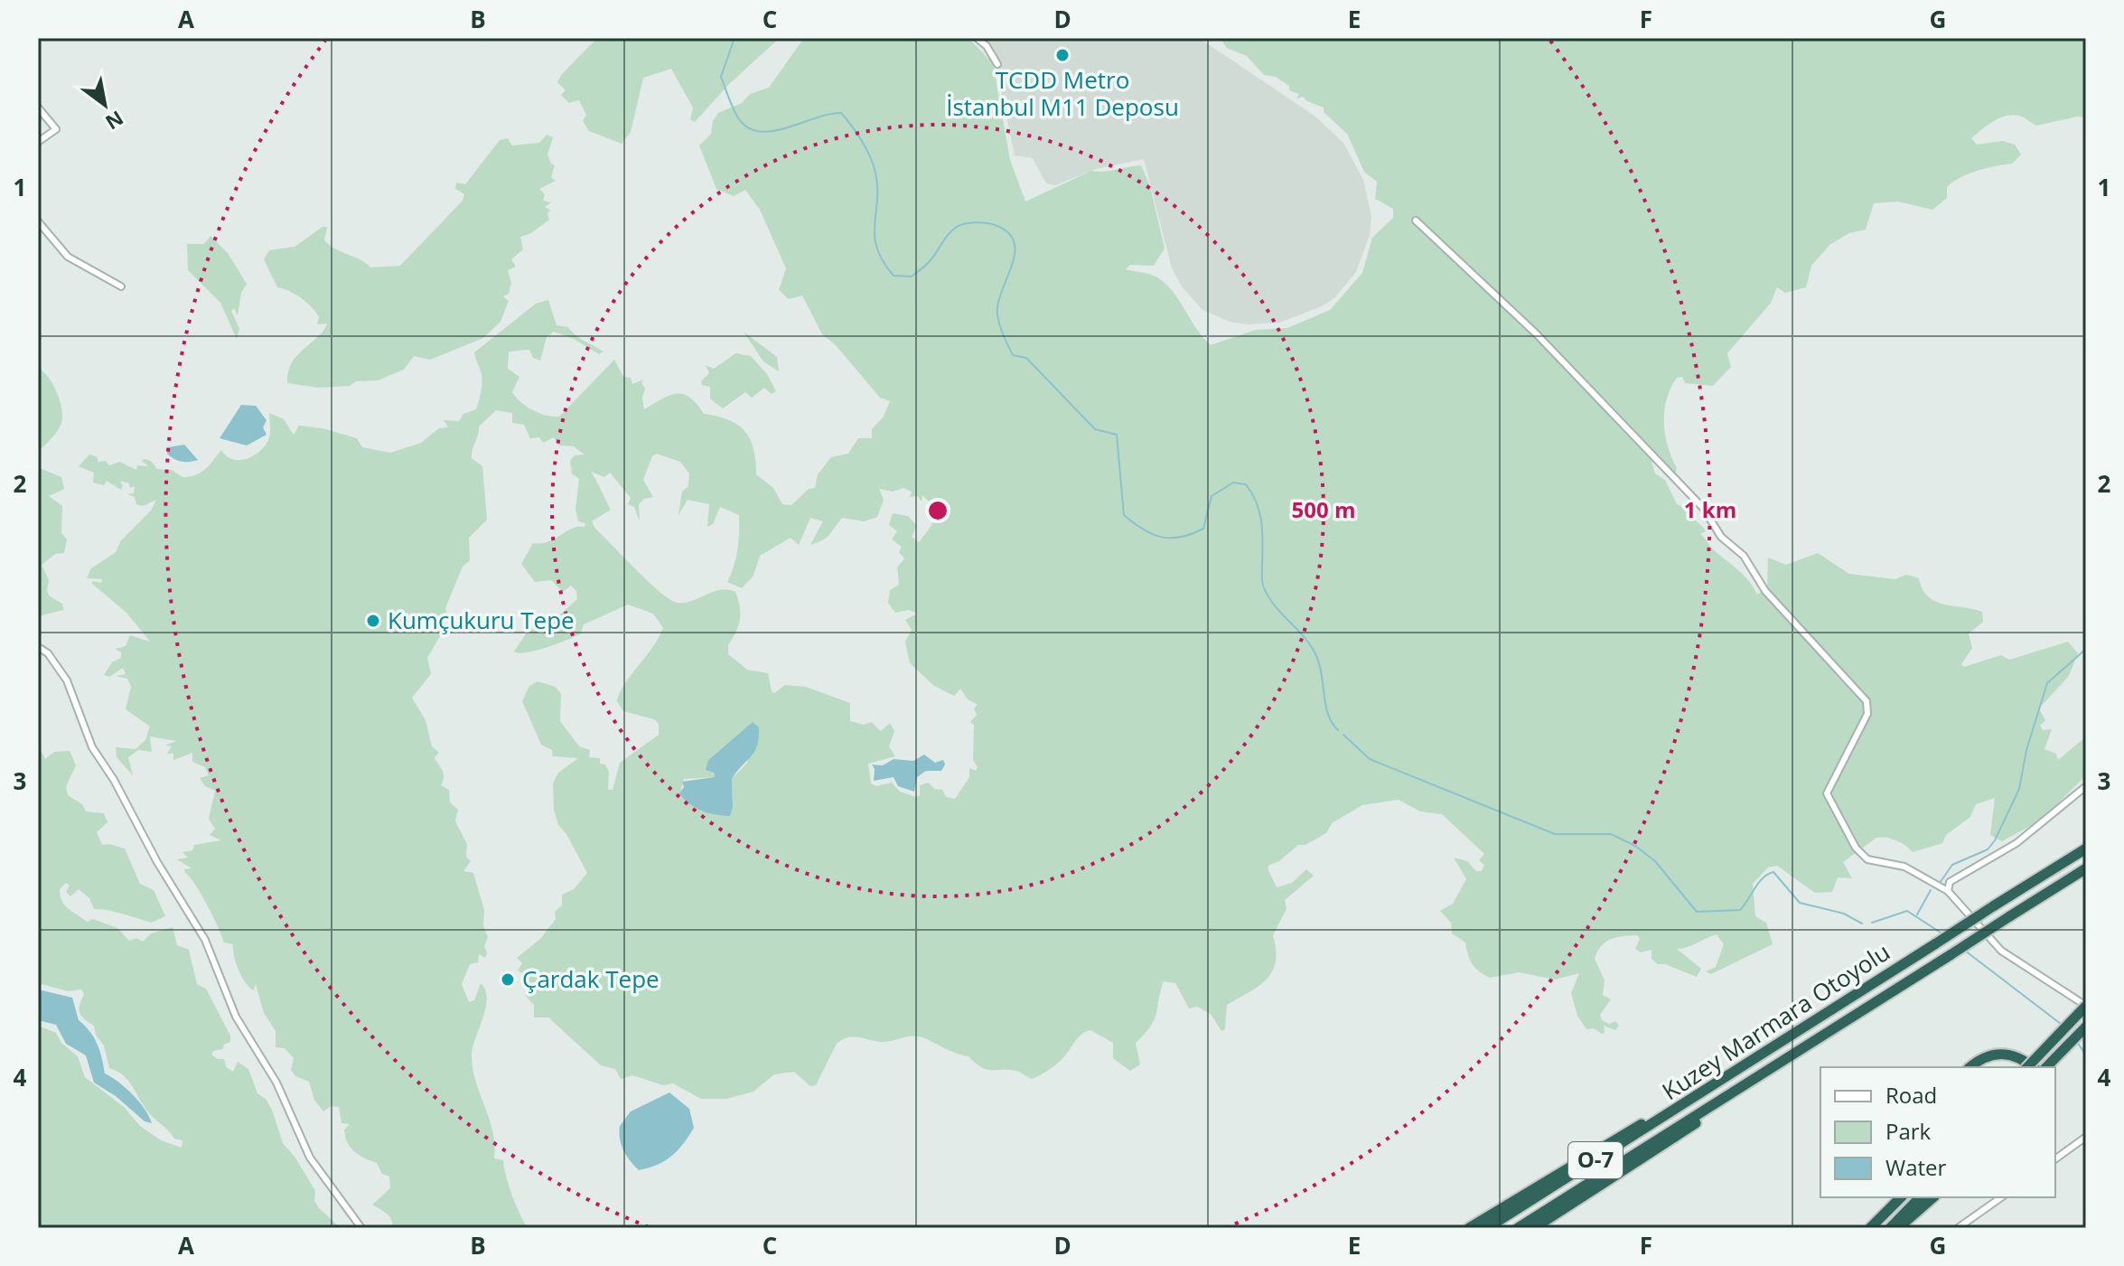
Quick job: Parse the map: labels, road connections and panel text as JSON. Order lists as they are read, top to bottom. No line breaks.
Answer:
{"streets":{"highway":["Kuzey Marmara Otoyolu","O-7"]},"places":["TCDD Metro İstanbul M11 Deposu","Kumçukuru Tepe","Çardak Tepe"],"legend":["Road","Park","Water"],"north":"bottom right","grid":{"columns":["A","B","C","D","E","F","G"],"rows":["1","2","3","4"]},"rings":["500 m","1 km"]}
